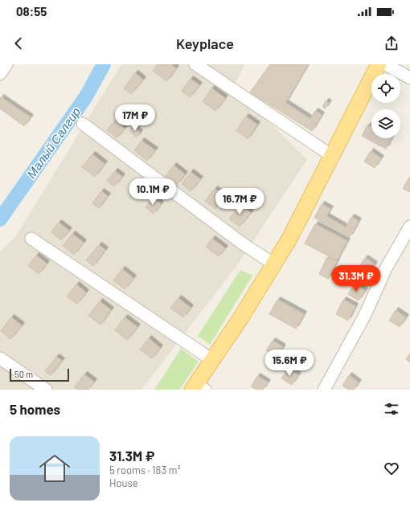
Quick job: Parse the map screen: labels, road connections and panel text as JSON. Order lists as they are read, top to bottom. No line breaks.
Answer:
{"water":["Малый Салгир"],"scale_bar":"50 m","page":{"status":"08:55","header":"Keyplace","price":["17M ₽","10.1M ₽","16.7M ₽","31.3M ₽","15.6M ₽"],"scale":"50 m","heading":"5 homes","list":[{"name":"31.3M ₽","note":"5 rooms · 183 m² · House"}]}}
